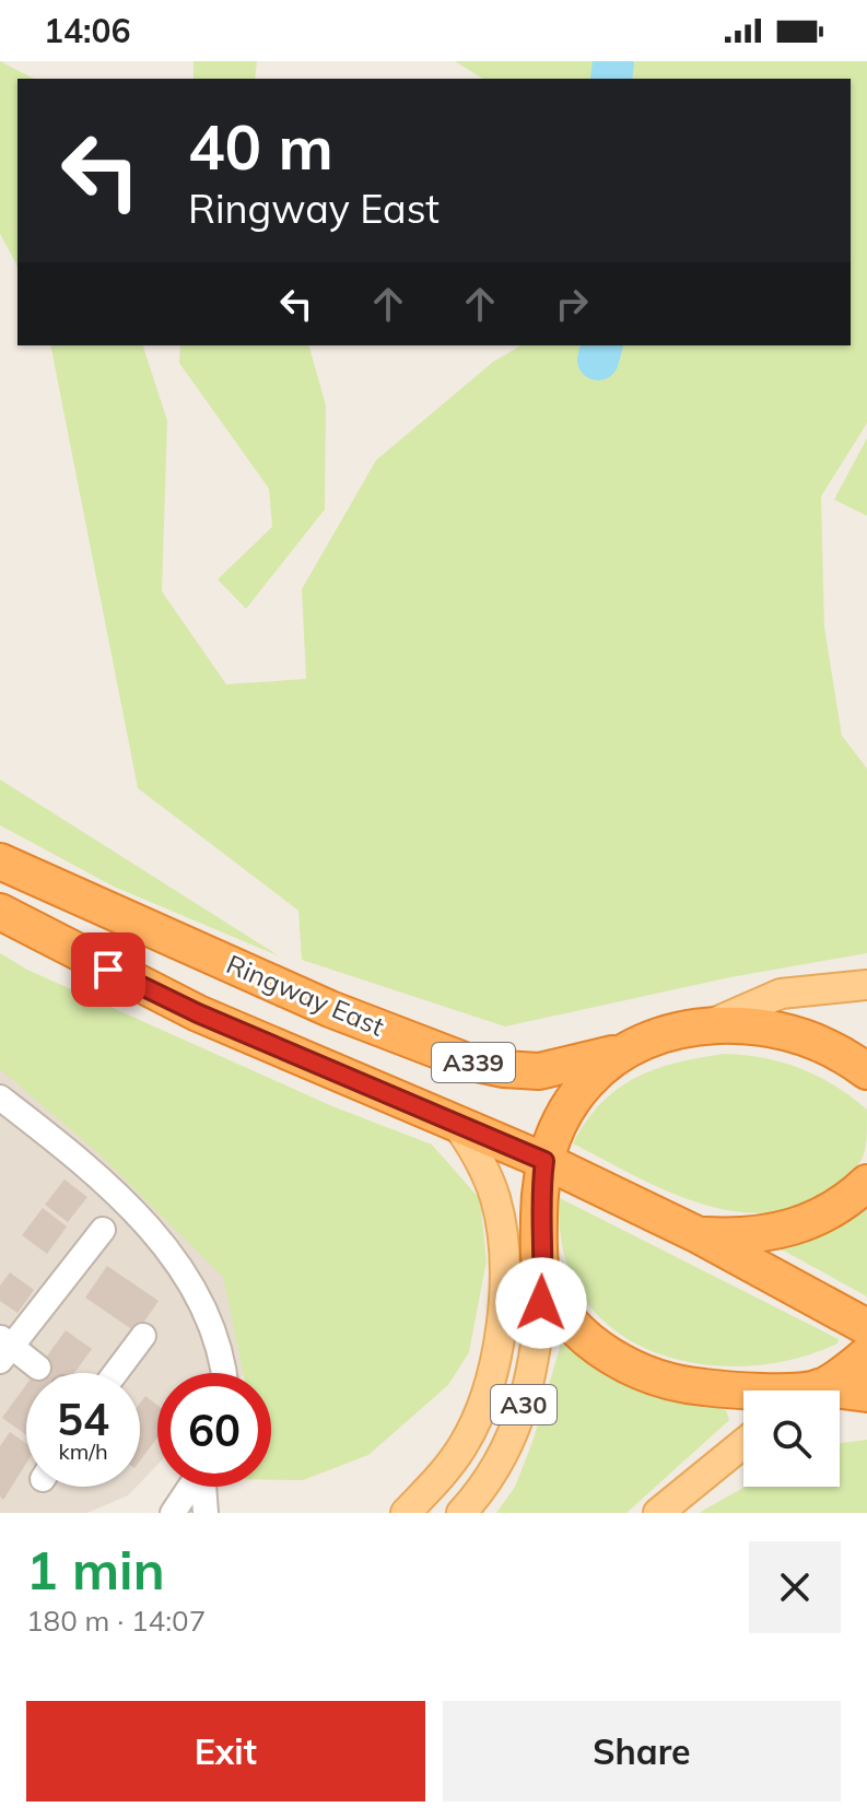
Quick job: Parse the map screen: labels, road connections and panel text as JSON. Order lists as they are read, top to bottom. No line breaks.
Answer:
{"streets":{"highway":["Ringway East","A339"],"main road":["A30"]},"page":{"status":"14:06","turn":["40 m","Ringway East"],"speed":"54 km/h","limit":"60","heading":["1 min","180 m · 14:07"],"buttons":["Exit","Share"]}}
